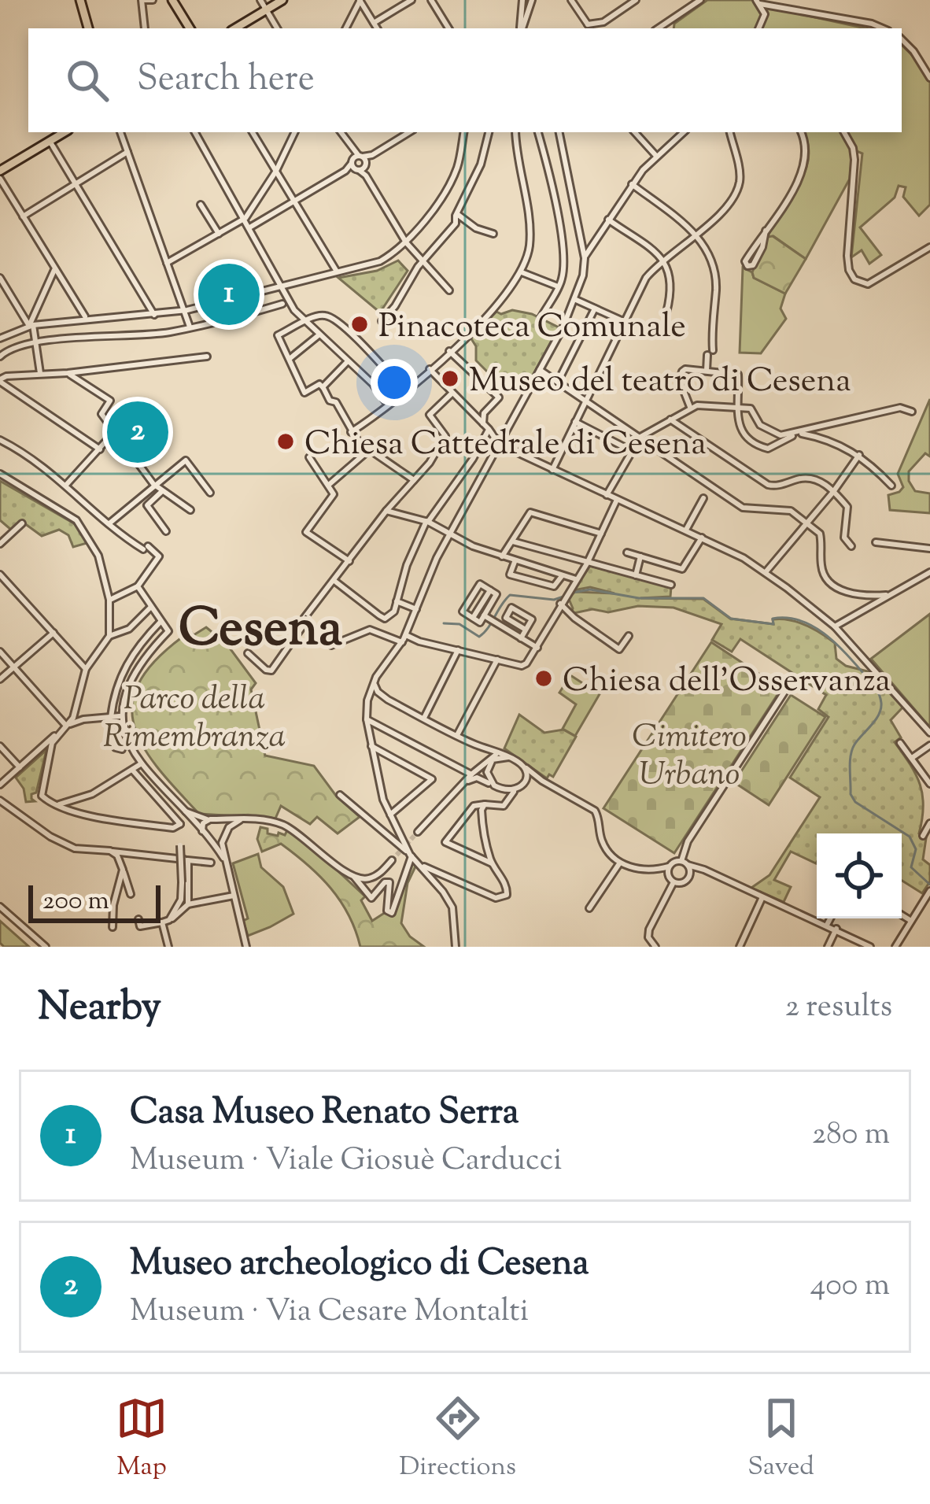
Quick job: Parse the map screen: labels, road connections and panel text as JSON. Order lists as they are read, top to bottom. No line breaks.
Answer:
{"districts":["Cesena"],"parks":["Parco della Rimembranza","Cimitero Urbano"],"places":["Pinacoteca Comunale","Museo del teatro di Cesena","Chiesa Cattedrale di Cesena","Chiesa dell'Osservanza"],"scale_bar":"200 m","page":{"search":"Search here","pins":["1","2"],"scale":"200 m","heading":["Nearby","2 results"],"list":[{"mark":"1","name":"Casa Museo Renato Serra","note":"Museum · Viale Giosuè Carducci","value":"280 m"},{"mark":"2","name":"Museo archeologico di Cesena","note":"Museum · Via Cesare Montalti","value":"400 m"}],"nav":["Map","Directions","Saved"]}}
